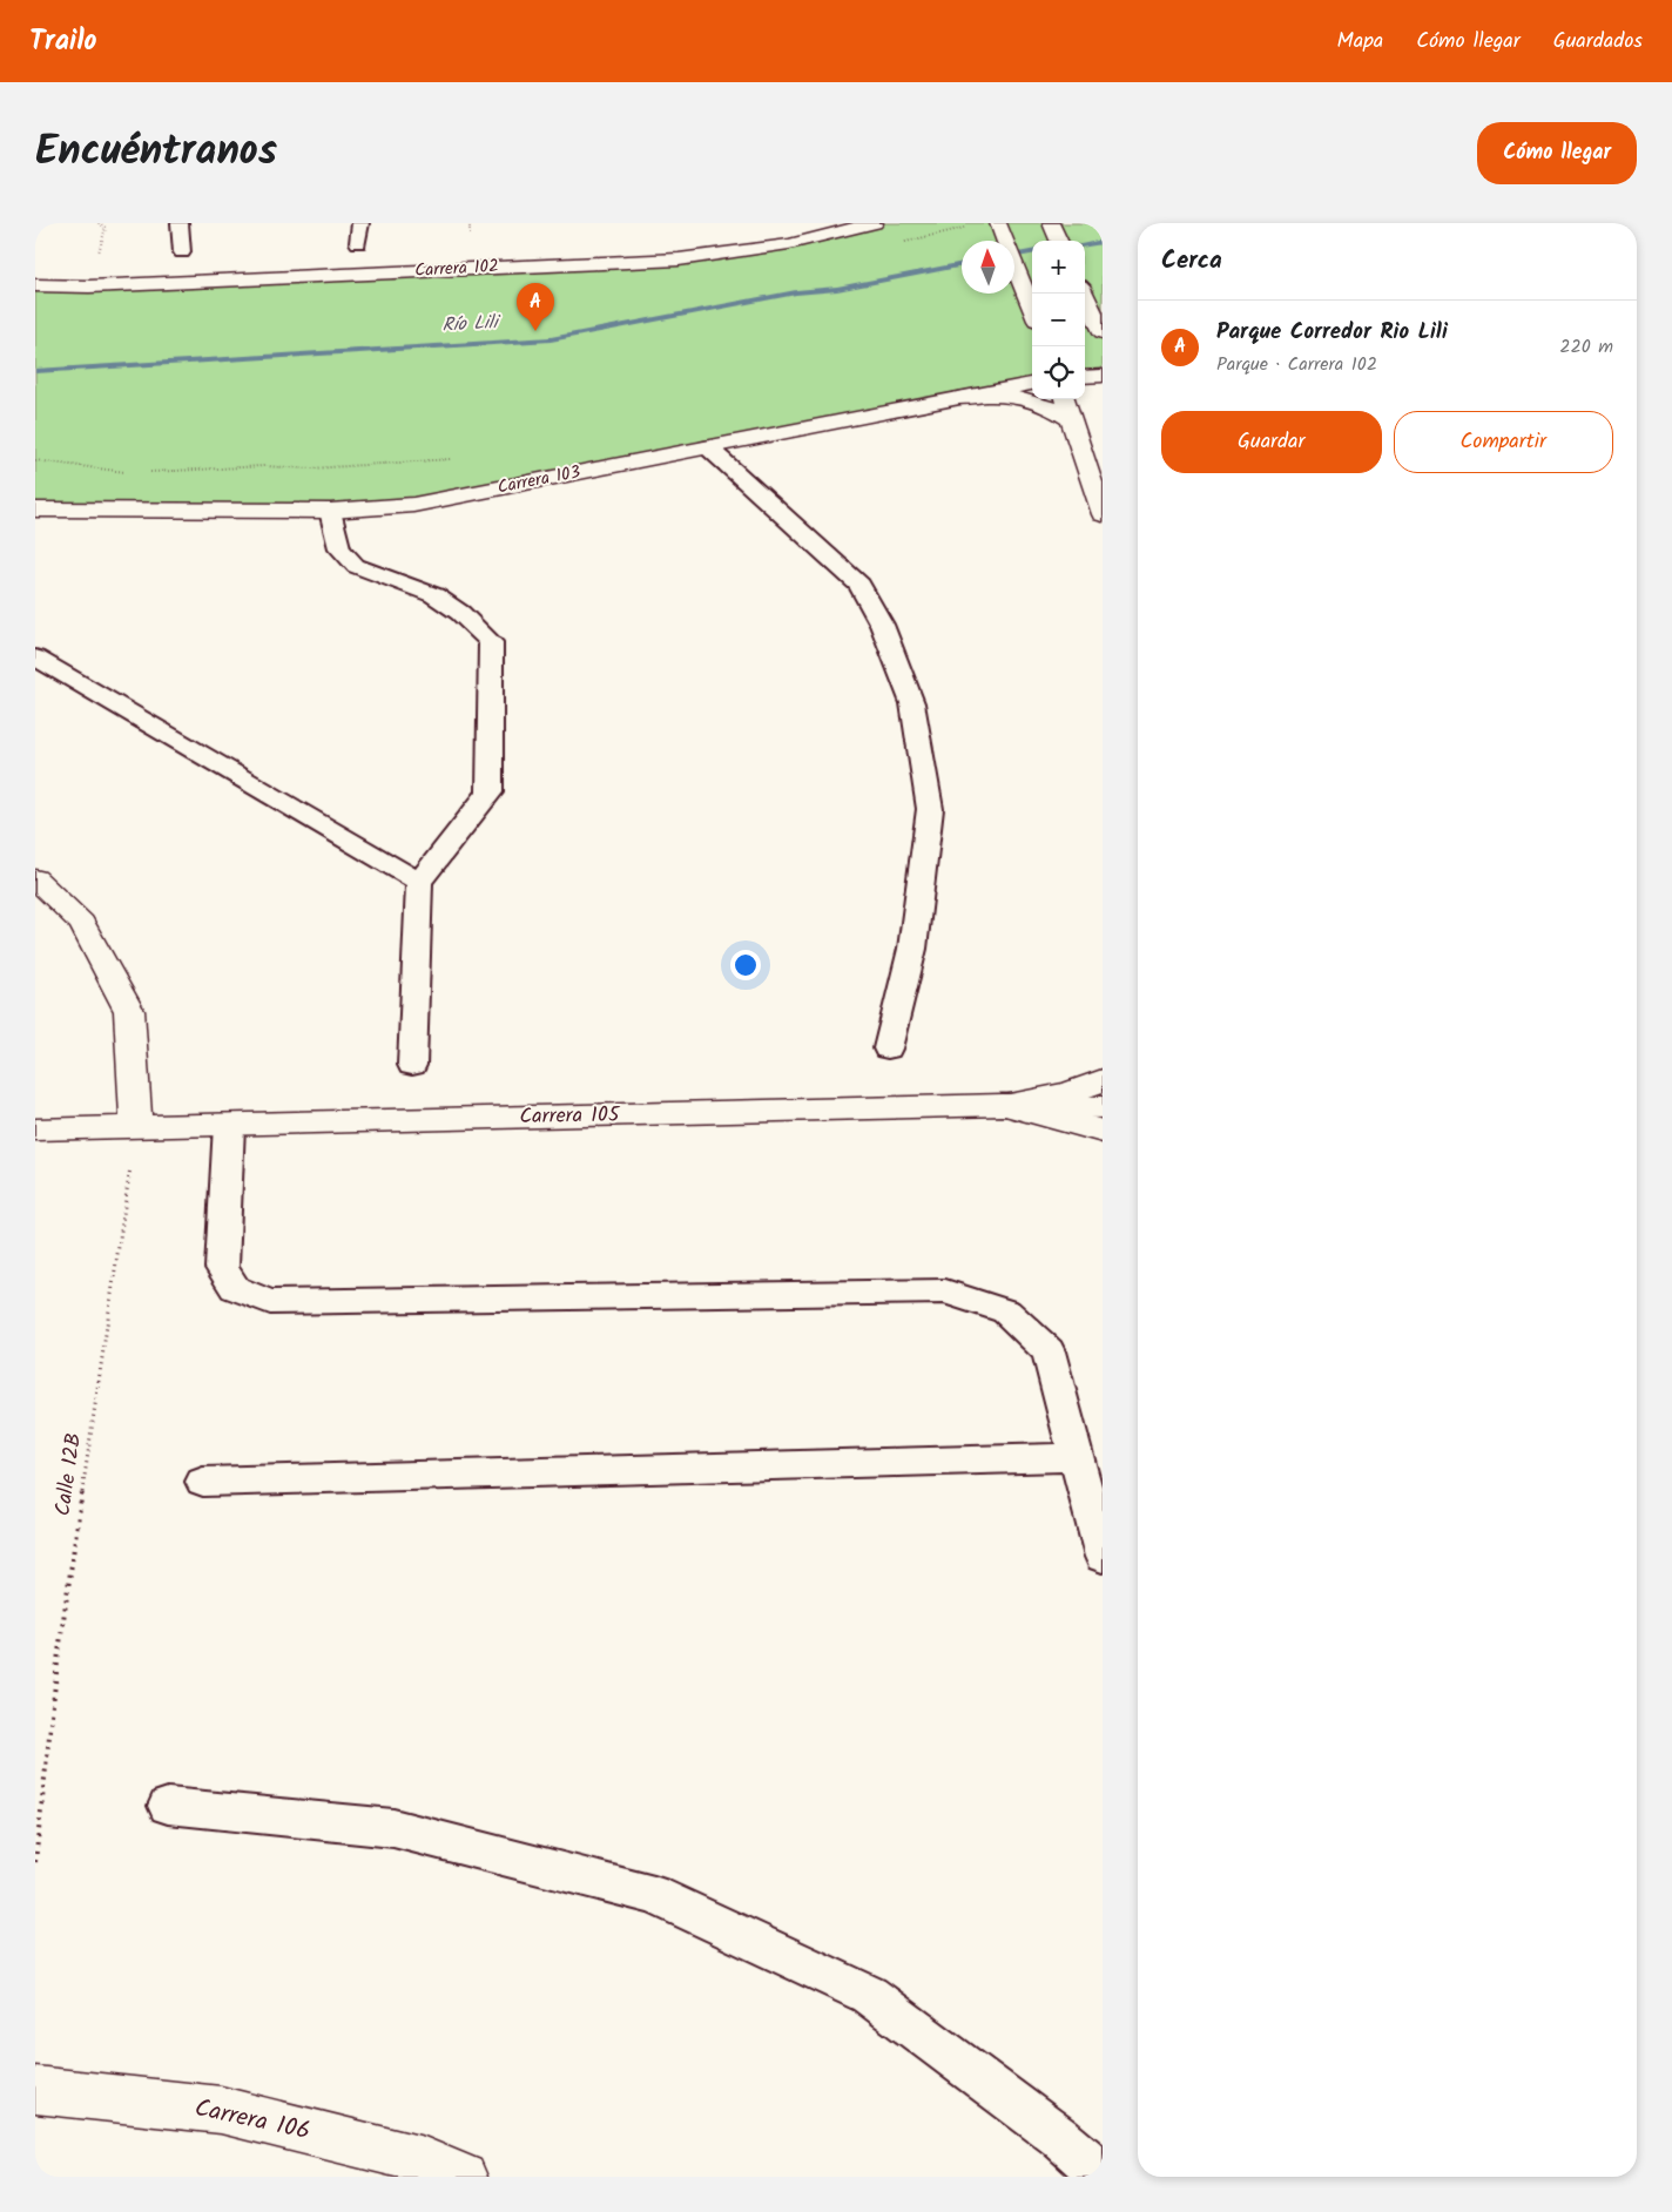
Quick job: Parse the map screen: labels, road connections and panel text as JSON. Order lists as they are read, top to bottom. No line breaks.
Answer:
{"streets":{"street":["Carrera 102","Carrera 103","Carrera 105","Carrera 106"],"path":["Calle 12B"]},"crossings":[["Carrera 105","Calle 12B"]],"water":["Río Lili"],"north":"top","page":{"header":"Trailo","nav":["Mapa","Cómo llegar","Guardados"],"title":"Encuéntranos","buttons":["Cómo llegar",["Guardar","Compartir"]],"heading":"Cerca","map_buttons":["+","−"],"pins":"A","list":[{"mark":"A","name":"Parque Corredor Rio Lili","note":"Parque · Carrera 102","value":"220 m"}]}}
